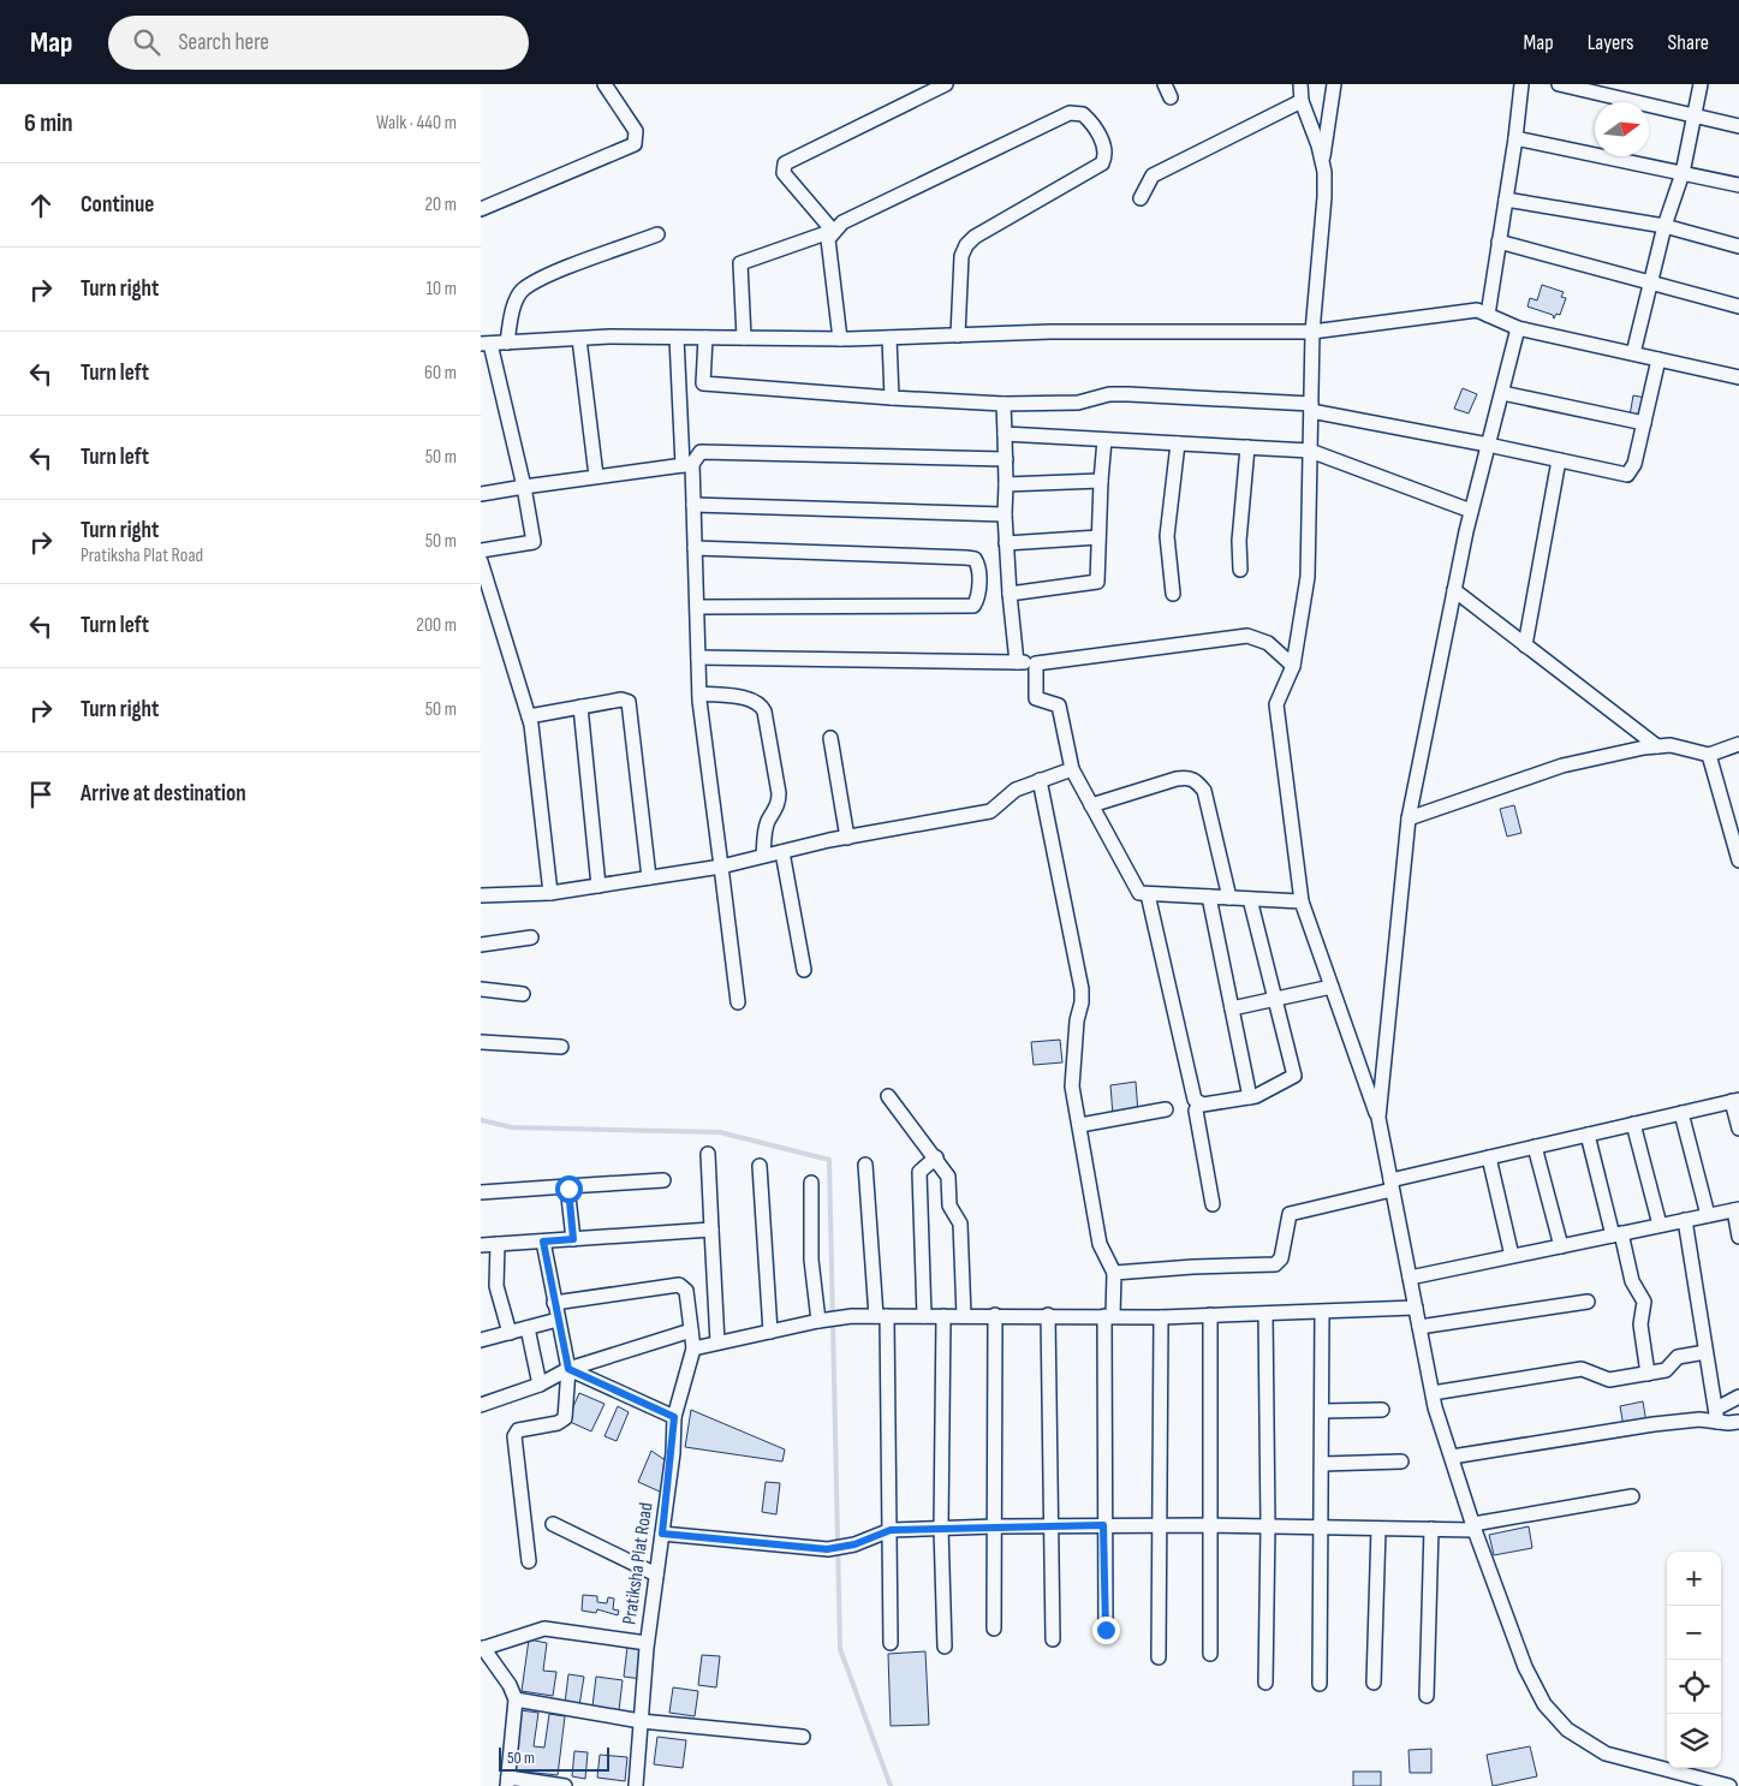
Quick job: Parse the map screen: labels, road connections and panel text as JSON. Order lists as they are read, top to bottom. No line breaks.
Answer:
{"streets":{"street":["Pratiksha Plat Road"]},"scale_bar":"50 m","north":"right","page":{"header":"Map","search":"Search here","nav":["Map","Layers","Share"],"heading":["6 min","Walk · 440 m"],"list":[["Continue","20 m"],["Turn right","10 m"],["Turn left","60 m"],["Turn left","50 m"],["Turn right","Pratiksha Plat Road","50 m"],["Turn left","200 m"],["Turn right","50 m"],"Arrive at destination"],"map_buttons":["+","−"],"scale":"50 m"}}
